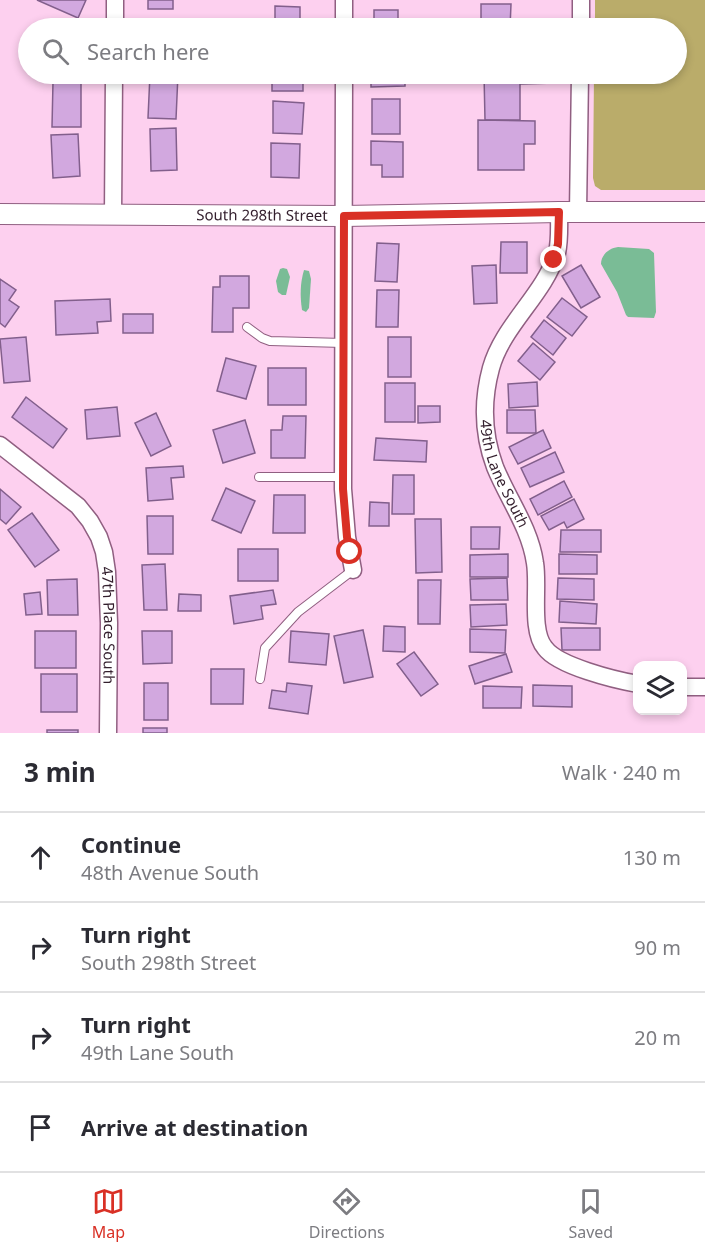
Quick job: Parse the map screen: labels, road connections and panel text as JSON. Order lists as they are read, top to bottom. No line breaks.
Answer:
{"streets":{"street":["South 298th Street","49th Lane South","47th Place South"]},"crossings":[["South 298th Street","49th Lane South"]],"page":{"search":"Search here","heading":["3 min","Walk · 240 m"],"list":[["Continue","48th Avenue South","130 m"],["Turn right","South 298th Street","90 m"],["Turn right","49th Lane South","20 m"],"Arrive at destination"],"nav":["Map","Directions","Saved"]}}
